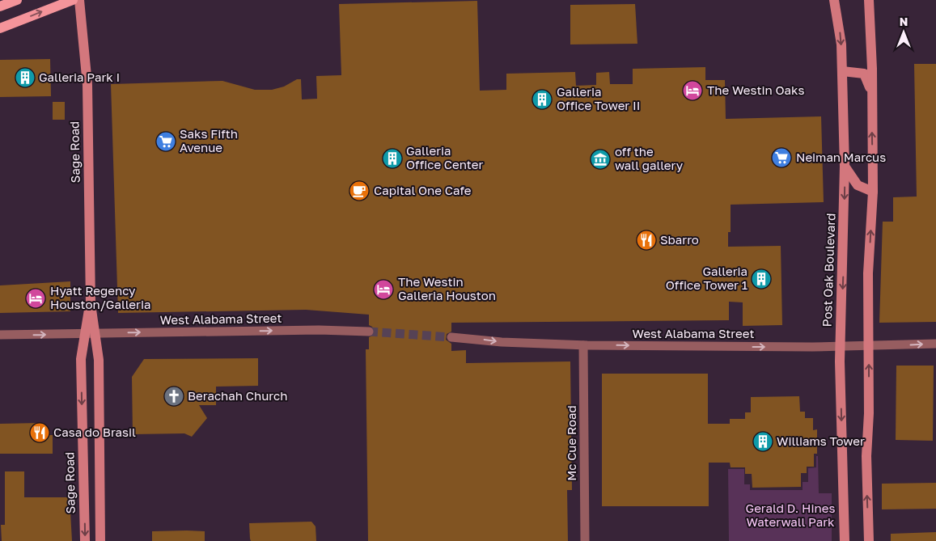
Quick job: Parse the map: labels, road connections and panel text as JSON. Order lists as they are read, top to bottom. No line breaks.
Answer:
{"streets":{"main road":["Sage Road","Post Oak Boulevard"],"street":["West Alabama Street","Mc Cue Road"]},"crossings":[["Sage Road","West Alabama Street"],["Post Oak Boulevard","West Alabama Street"],["West Alabama Street","Mc Cue Road"]],"one_way":["West Alabama Street"],"parks":["Gerald D. Hines Waterwall Park"],"places":{"building":["Galleria Park I","Galleria Office Tower II","Galleria Office Center","Galleria Office Tower 1","Williams Tower"],"hotel":["The Westin Oaks","The Westin Galleria Houston","Hyatt Regency Houston/Galleria"],"supermarket":["Saks Fifth Avenue","Neiman Marcus"],"museum":["off the wall gallery"],"cafe":["Capital One Cafe"],"restaurant":["Sbarro","Casa do Brasil"],"church":["Berachah Church"]},"north":"top"}
